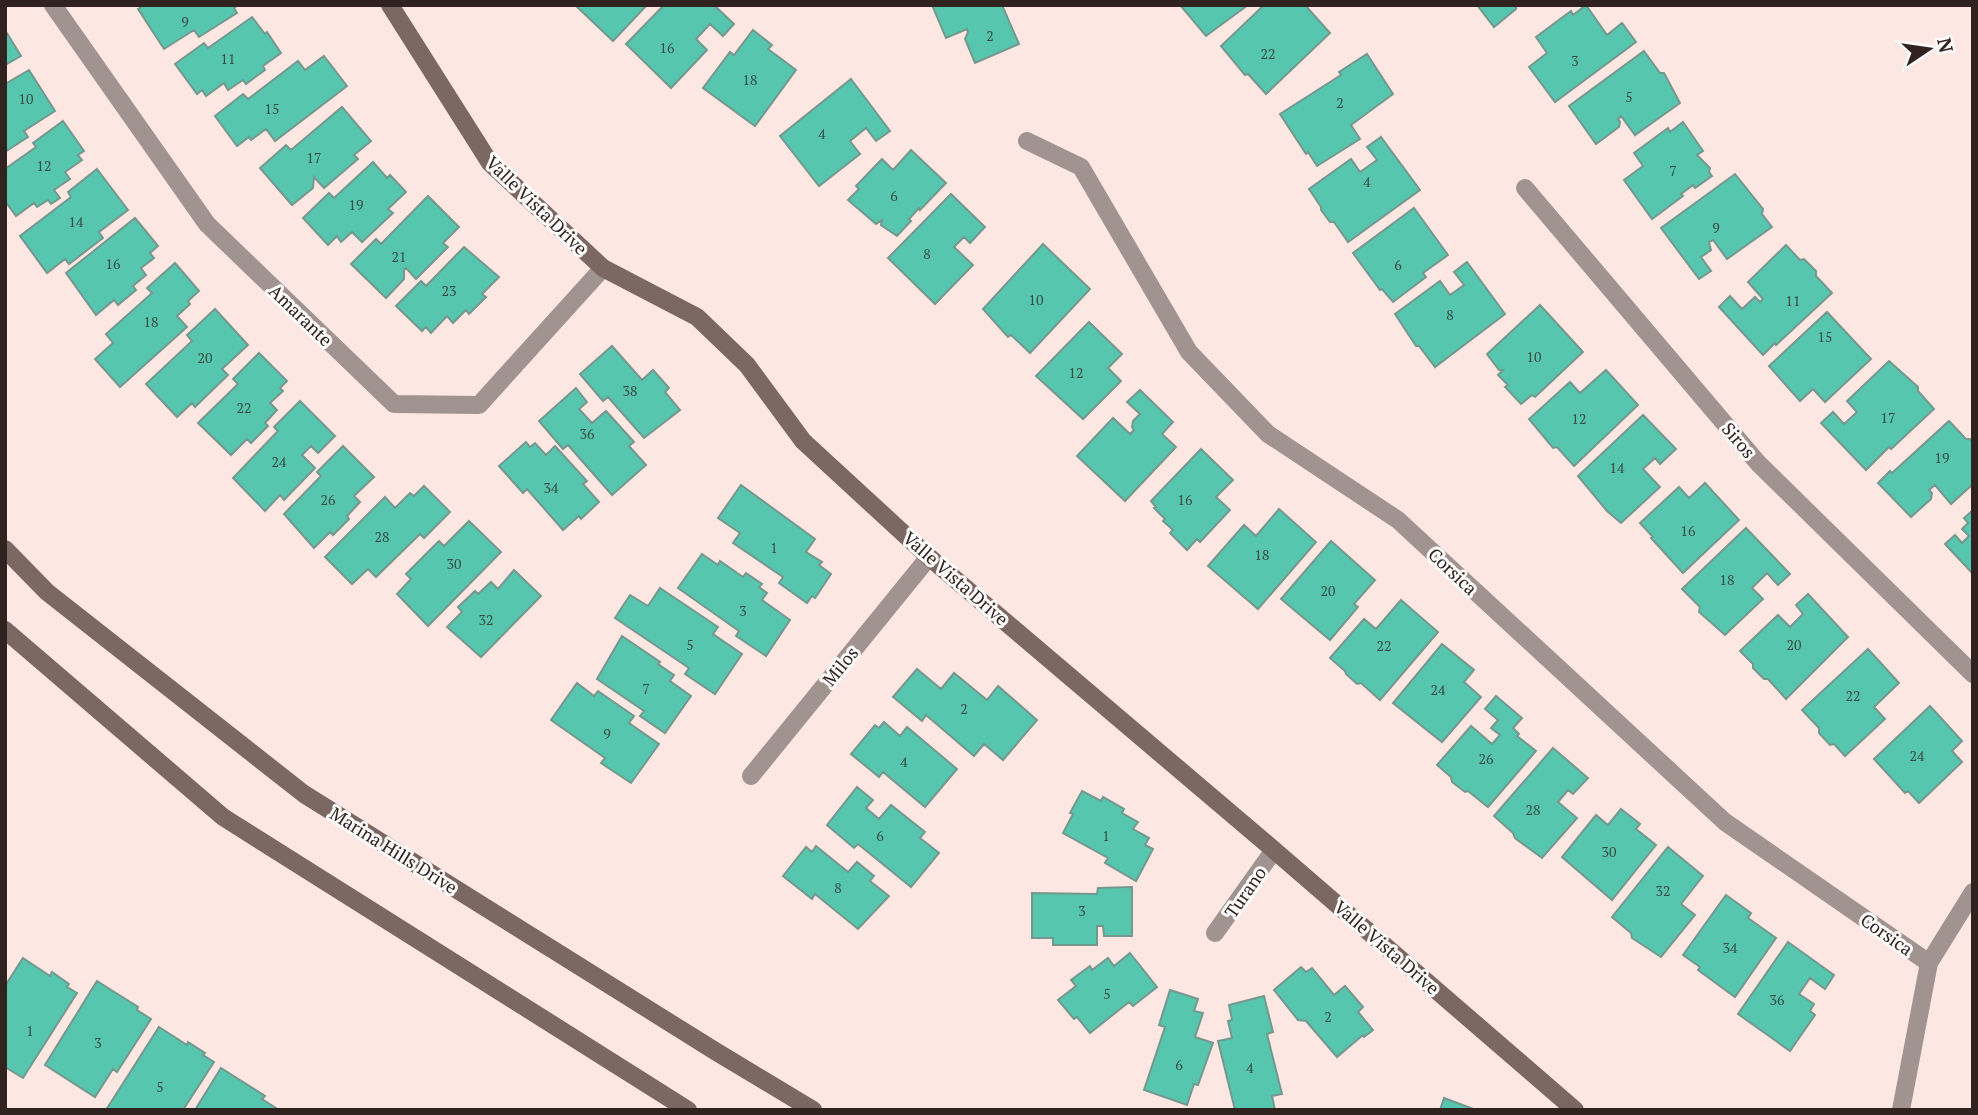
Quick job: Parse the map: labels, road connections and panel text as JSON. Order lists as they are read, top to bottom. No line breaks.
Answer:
{"streets":{"street":["Valle Vista Drive","Amarante","Siros","Corsica","Milos","Marina Hills Drive","Turano"]},"crossings":[["Valle Vista Drive","Amarante"],["Valle Vista Drive","Milos"],["Valle Vista Drive","Turano"]],"house_numbers":["9","2","16","22","11","3","18","5","10","2","15","4","17","12","7","4","6","19","14","9","8","21","16","6","23","10","11","8","18","15","10","20","12","38","22","17","12","36","19","24","14","34","26","16","16","28","1","18","30","18","20","3","32","5","20","22","7","24","22","2","9","24","26","4","28","6","1","30","8","32","3","34","5","36","2","1","3","6","4","5"],"north":"right"}
